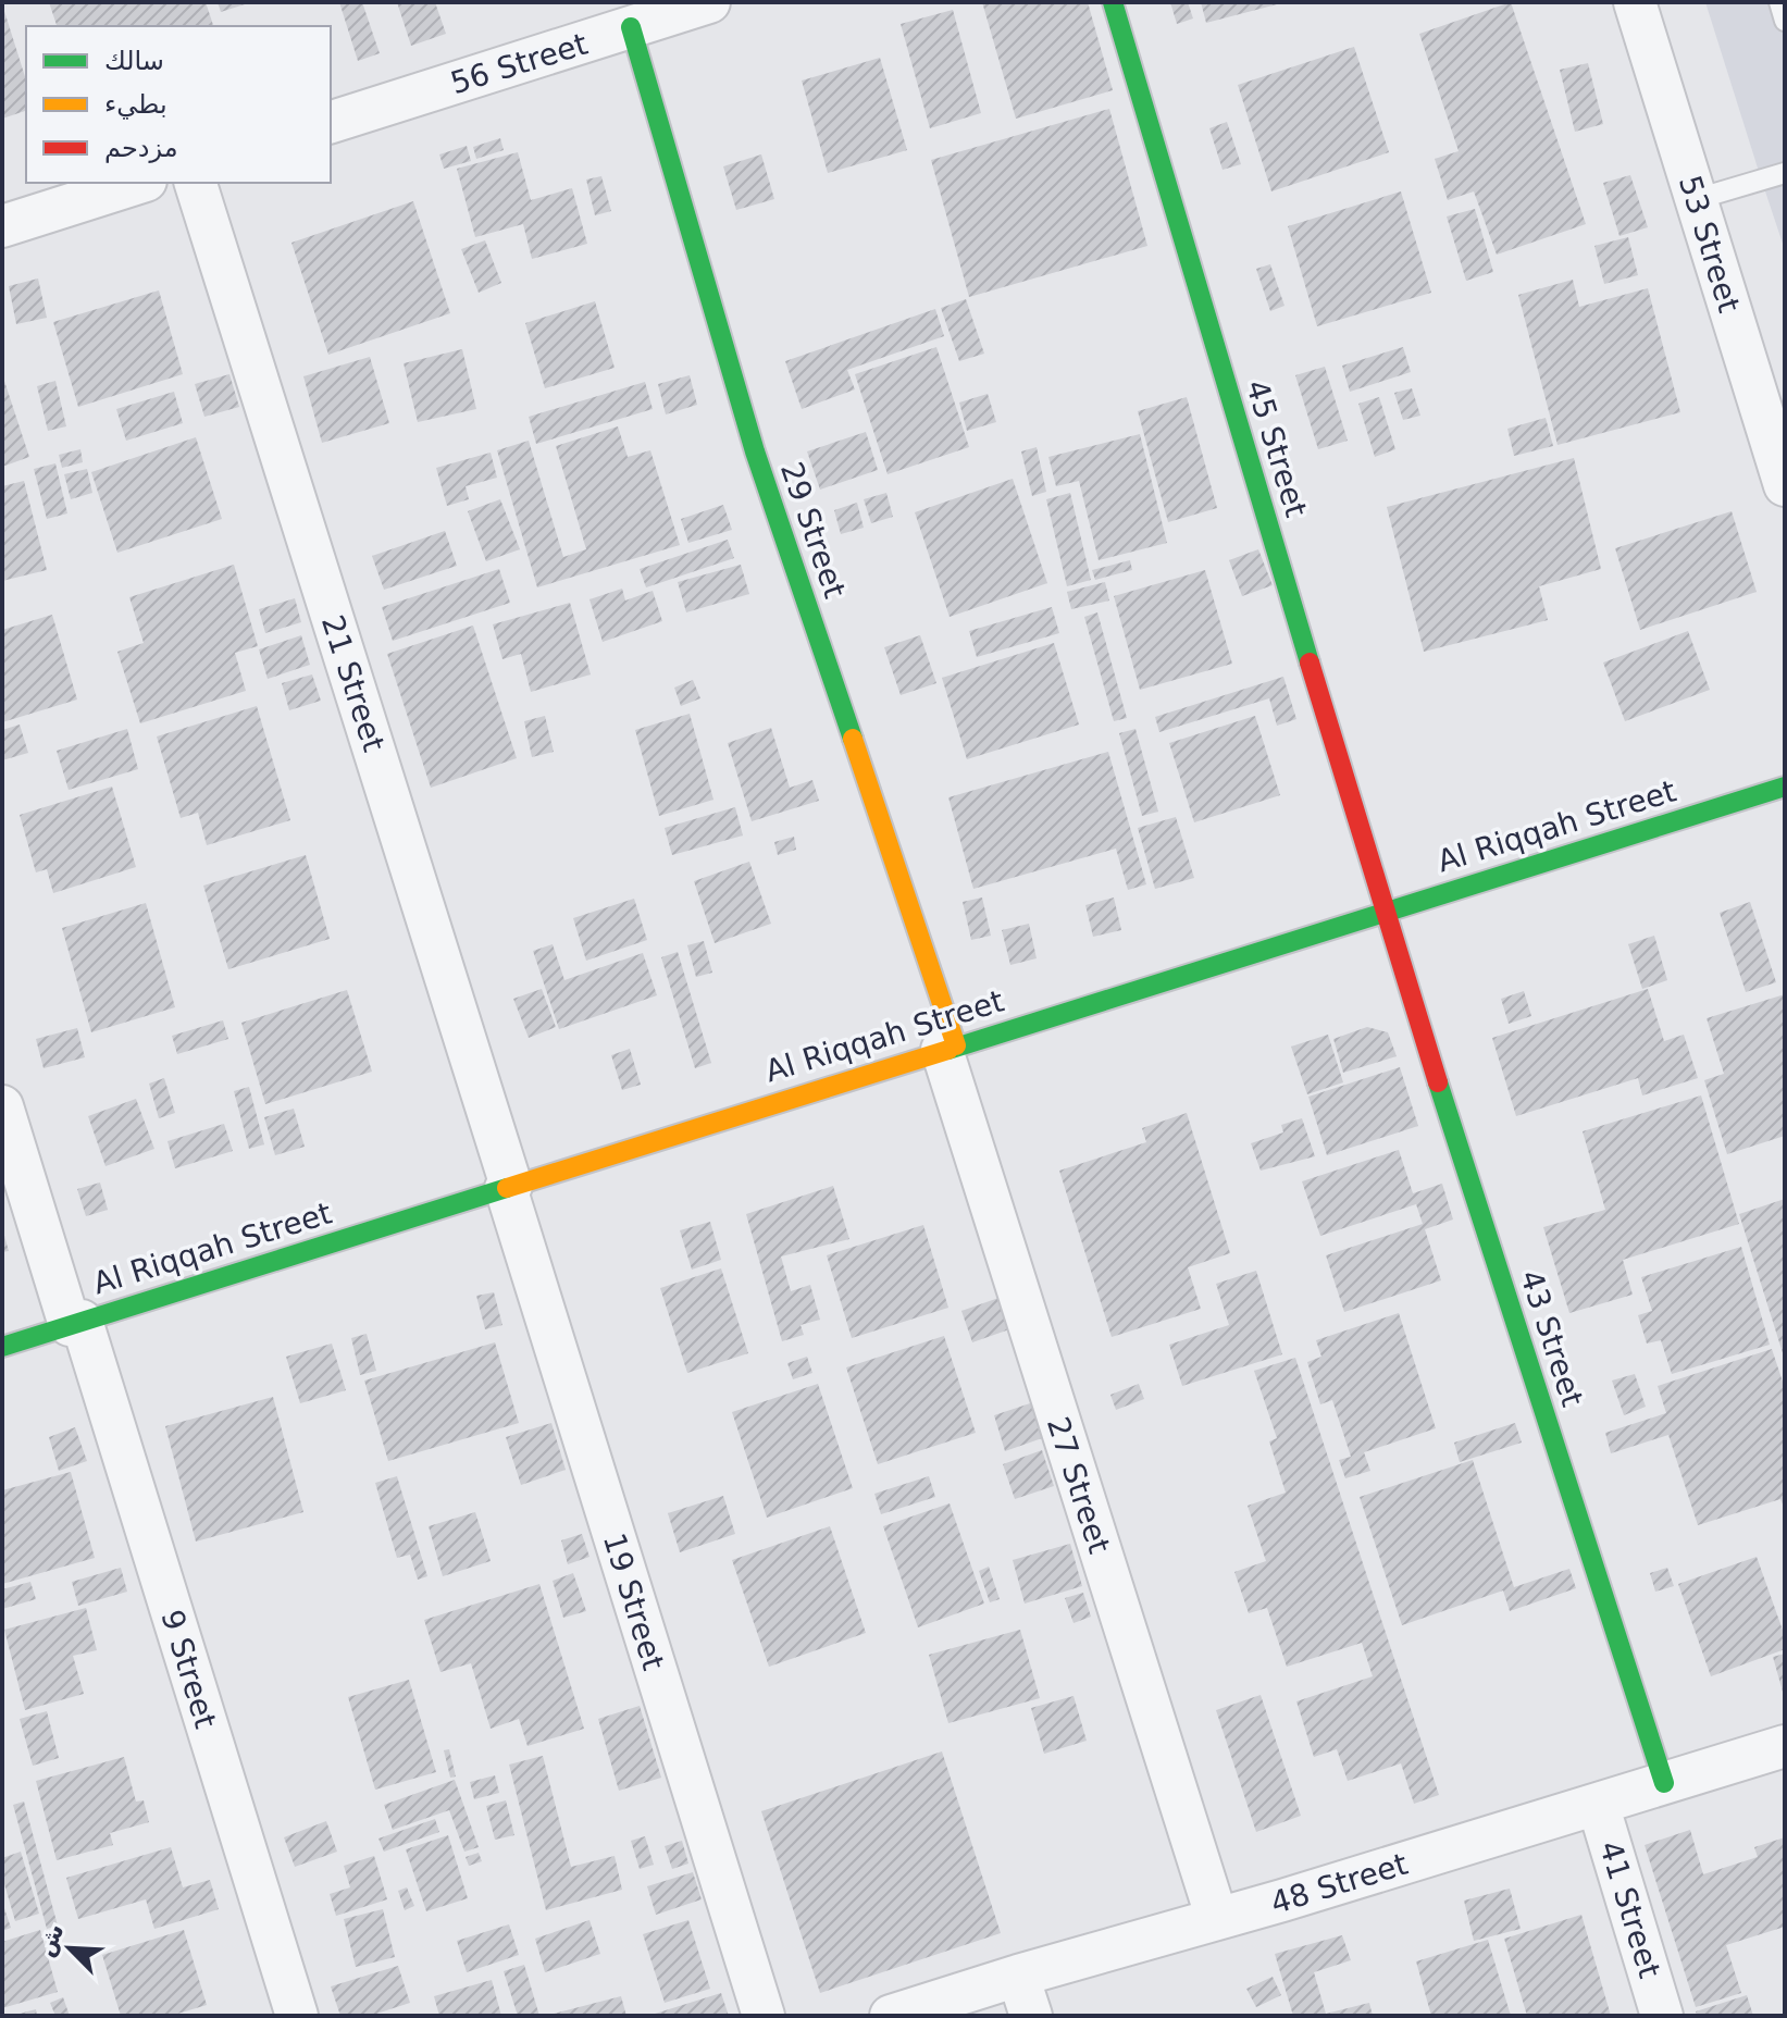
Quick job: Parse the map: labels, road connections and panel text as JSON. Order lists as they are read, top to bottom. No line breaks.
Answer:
{"streets":{"street":["56 Street","53 Street","45 Street","29 Street","21 Street","Al Riqqah Street","43 Street","27 Street","19 Street","9 Street","48 Street","41 Street"]},"crossings":[["56 Street","29 Street"],["45 Street","Al Riqqah Street"],["45 Street","43 Street"],["29 Street","Al Riqqah Street"],["29 Street","27 Street"],["21 Street","Al Riqqah Street"],["21 Street","19 Street"],["Al Riqqah Street","43 Street"],["Al Riqqah Street","27 Street"],["Al Riqqah Street","19 Street"],["Al Riqqah Street","9 Street"],["43 Street","48 Street"],["27 Street","48 Street"],["48 Street","41 Street"]],"legend":["سالك","بطيء","مزدحم"],"north":"top left"}
